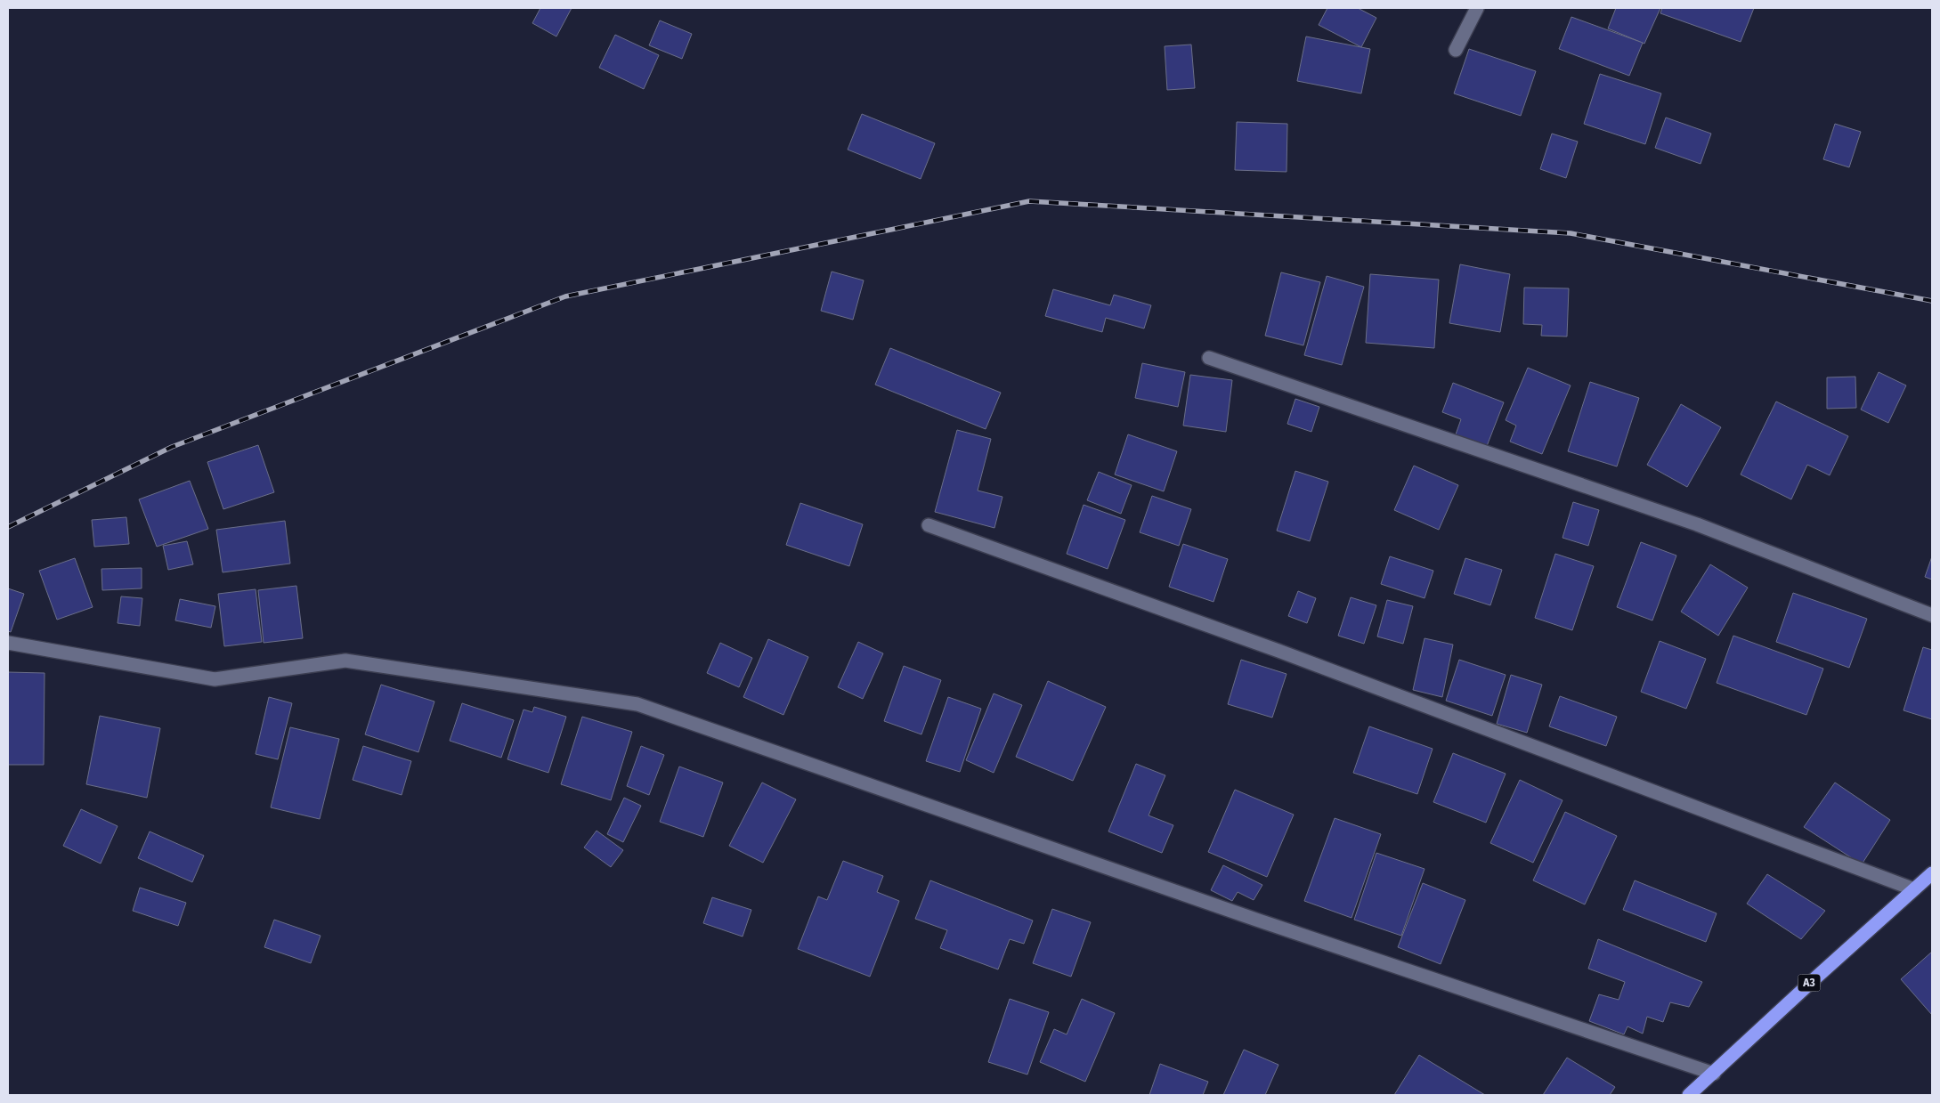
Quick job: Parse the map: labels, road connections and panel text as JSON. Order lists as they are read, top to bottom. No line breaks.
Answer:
{"streets":{"highway":["A3"]}}
